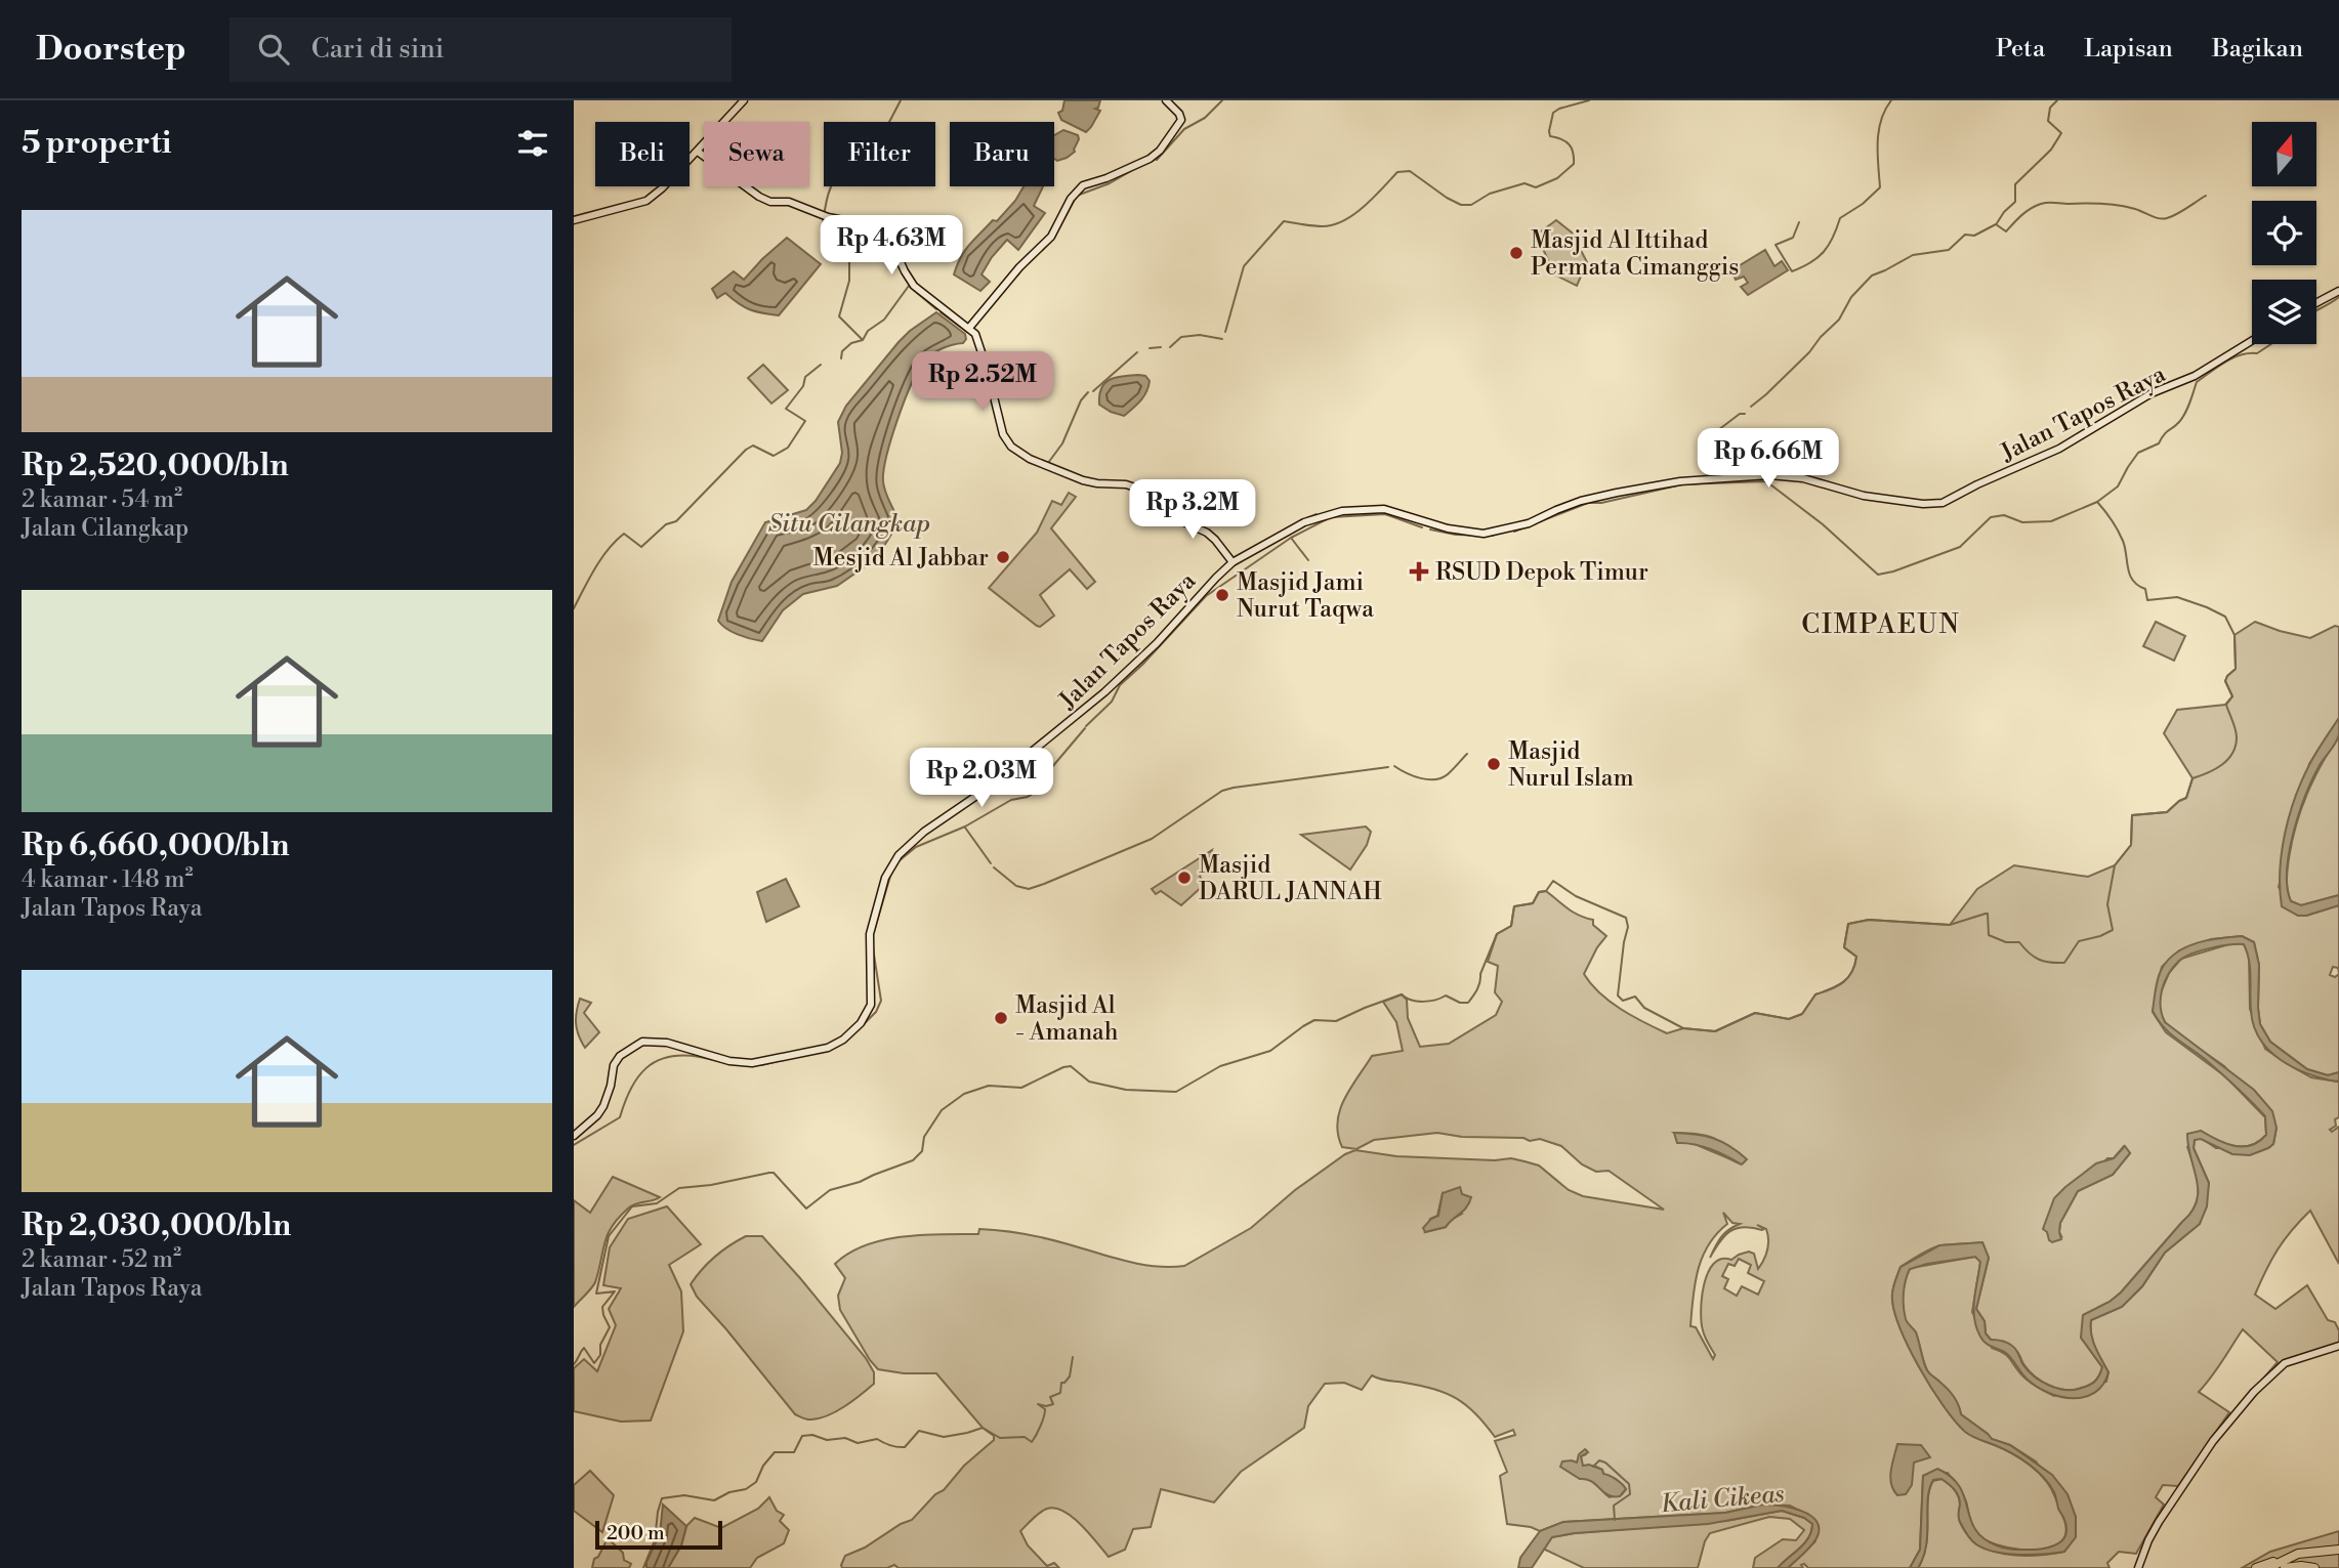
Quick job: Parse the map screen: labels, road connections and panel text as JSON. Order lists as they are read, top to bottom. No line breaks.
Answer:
{"streets":{"main road":["Jalan Tapos Raya"]},"districts":["CIMPAEUN"],"water":["Situ Cilangkap","Kali Cikeas"],"places":{"other":["Masjid Al Ittihad Permata Cimanggis","Mesjid Al Jabbar","Masjid Jami Nurut Taqwa","Masjid Nurul Islam","Masjid DARUL JANNAH","Masjid Al - Amanah"],"health":["RSUD Depok Timur"]},"scale_bar":"200 m","north":"top","page":{"header":"Doorstep","search":"Cari di sini","nav":["Peta","Lapisan","Bagikan"],"heading":"5 properti","chip":["Beli","Sewa","Filter","Baru"],"list":[{"name":"Rp 2,520,000/bln","note":"2 kamar · 54 m² · Jalan Cilangkap"},{"name":"Rp 6,660,000/bln","note":"4 kamar · 148 m² · Jalan Tapos Raya"},{"name":"Rp 2,030,000/bln","note":"2 kamar · 52 m² · Jalan Tapos Raya"}],"price":["Rp 4.63M","Rp 2.52M","Rp 6.66M","Rp 3.2M","Rp 2.03M"],"scale":"200 m"}}
